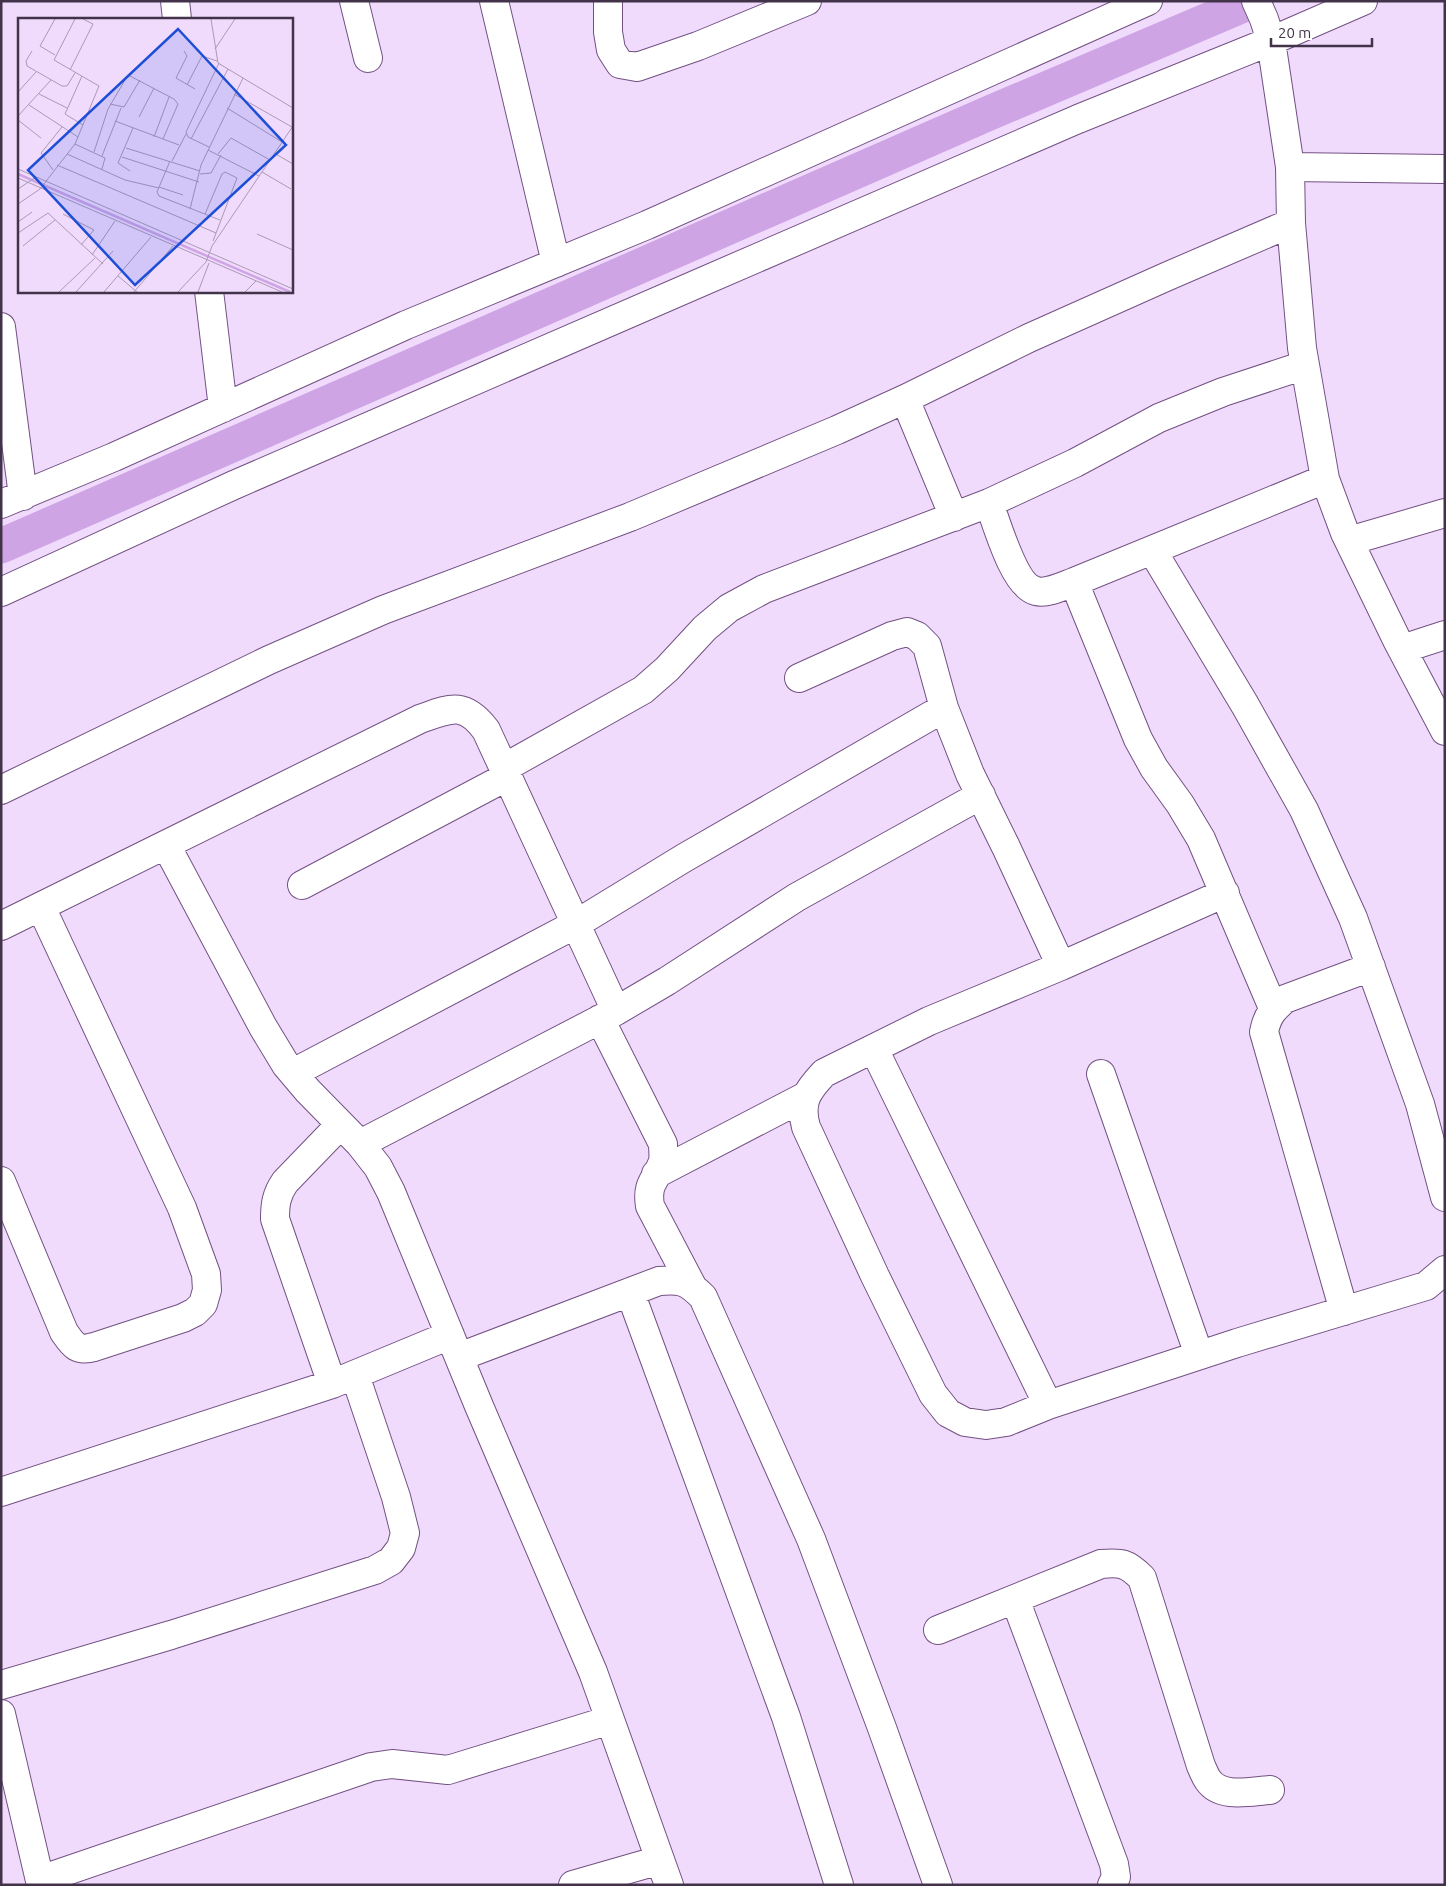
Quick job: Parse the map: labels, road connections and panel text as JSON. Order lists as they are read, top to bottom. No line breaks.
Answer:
{"scale_bar":"20 m"}
